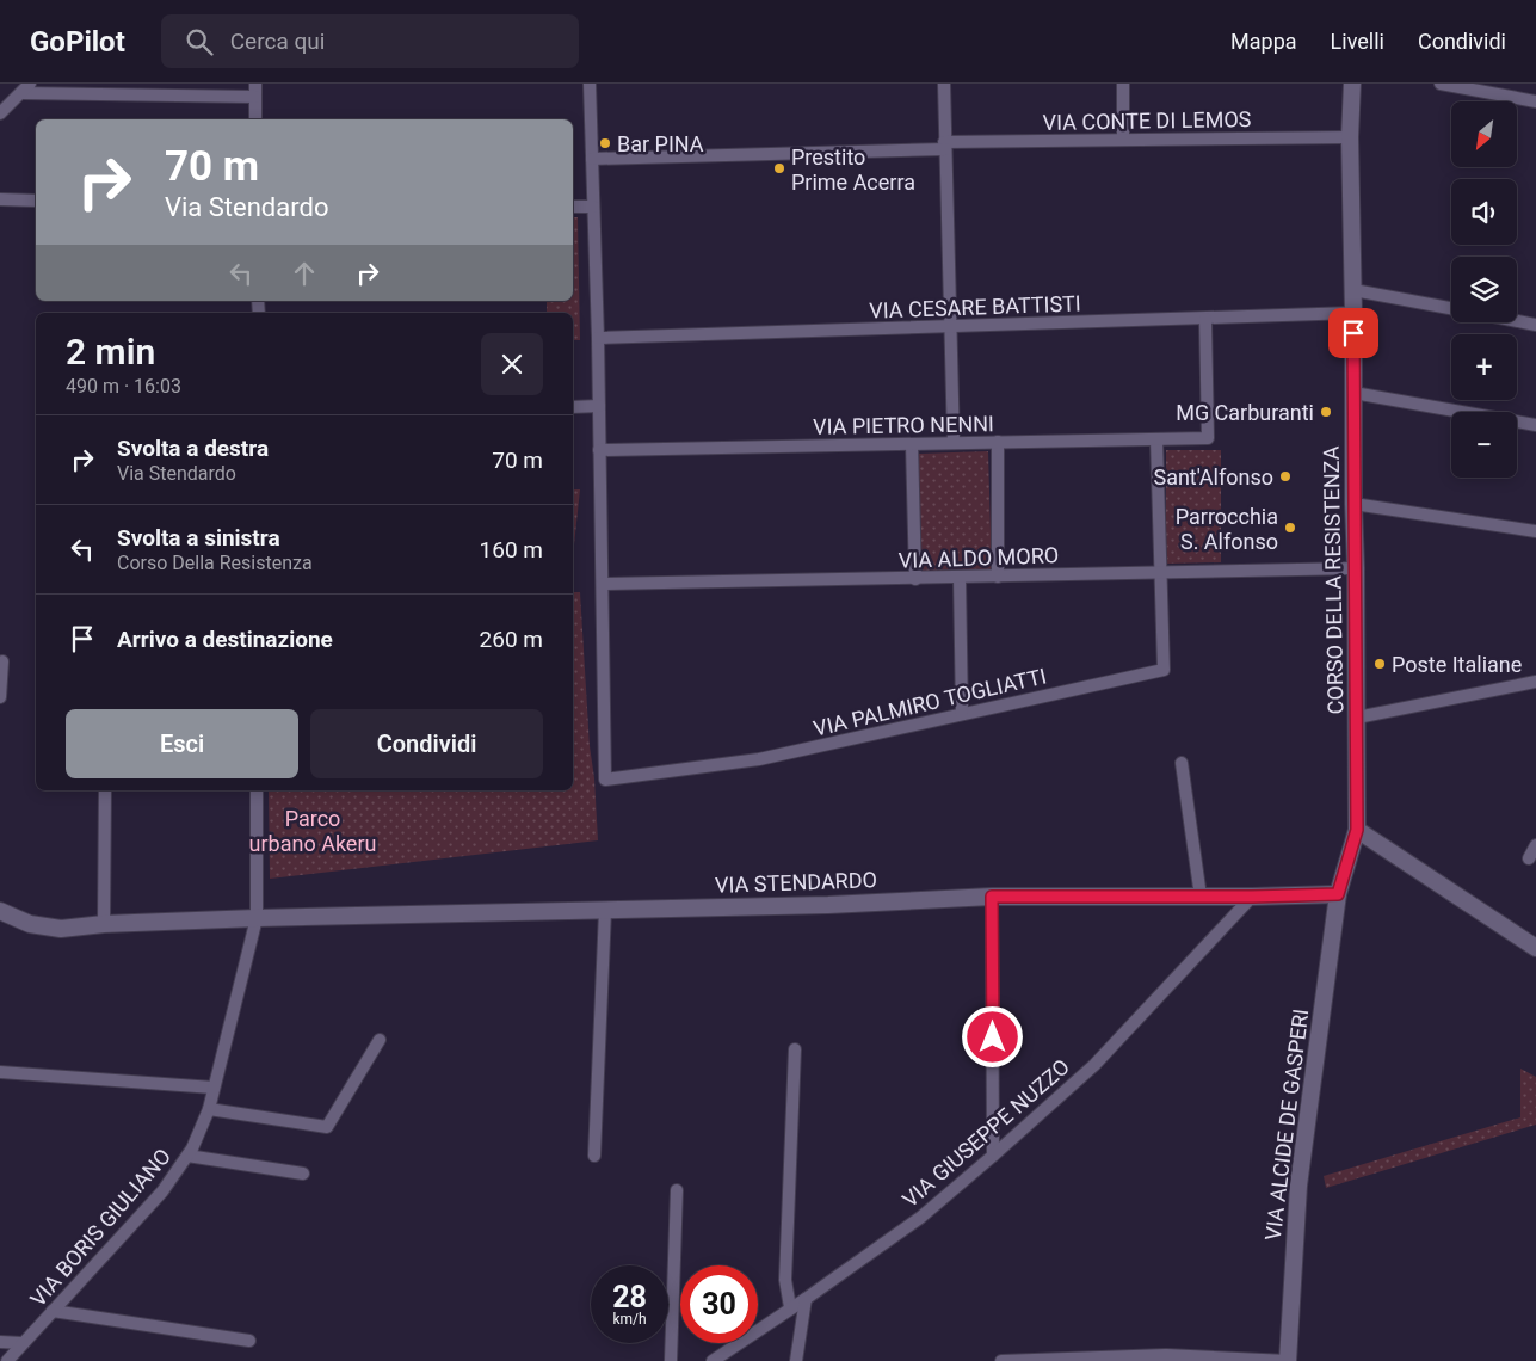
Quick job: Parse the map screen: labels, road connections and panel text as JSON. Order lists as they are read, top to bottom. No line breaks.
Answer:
{"streets":{"street":["VIA CONTE DI LEMOS","VIA CESARE BATTISTI","VIA PIETRO NENNI","VIA ALDO MORO","CORSO DELLA RESISTENZA","VIA PALMIRO TOGLIATTI","VIA STENDARDO","VIA ALCIDE DE GASPERI","VIA GIUSEPPE NUZZO","VIA BORIS GIULIANO"]},"crossings":[["VIA CONTE DI LEMOS","CORSO DELLA RESISTENZA"],["VIA CESARE BATTISTI","VIA PIETRO NENNI"],["VIA CESARE BATTISTI","CORSO DELLA RESISTENZA"],["VIA ALDO MORO","CORSO DELLA RESISTENZA"],["VIA ALDO MORO","VIA PALMIRO TOGLIATTI"],["CORSO DELLA RESISTENZA","VIA STENDARDO"],["CORSO DELLA RESISTENZA","VIA ALCIDE DE GASPERI"],["VIA STENDARDO","VIA ALCIDE DE GASPERI"],["VIA STENDARDO","VIA GIUSEPPE NUZZO"],["VIA STENDARDO","VIA BORIS GIULIANO"]],"parks":["Parco urbano Akeru"],"places":["Bar PINA","Prestito Prime Acerra","MG Carburanti","Sant'Alfonso","Parrocchia S. Alfonso","Poste Italiane"],"north":"bottom left","page":{"header":"GoPilot","search":"Cerca qui","nav":["Mappa","Livelli","Condividi"],"map_buttons":["+","−"],"turn":["70 m","Via Stendardo"],"heading":["2 min","490 m · 16:03"],"list":[{"name":"Svolta a destra","note":"Via Stendardo","value":"70 m"},{"name":"Svolta a sinistra","note":"Corso Della Resistenza","value":"160 m"},{"name":"Arrivo a destinazione","value":"260 m"}],"buttons":["Esci","Condividi"],"speed":"28 km/h","limit":"30"}}
